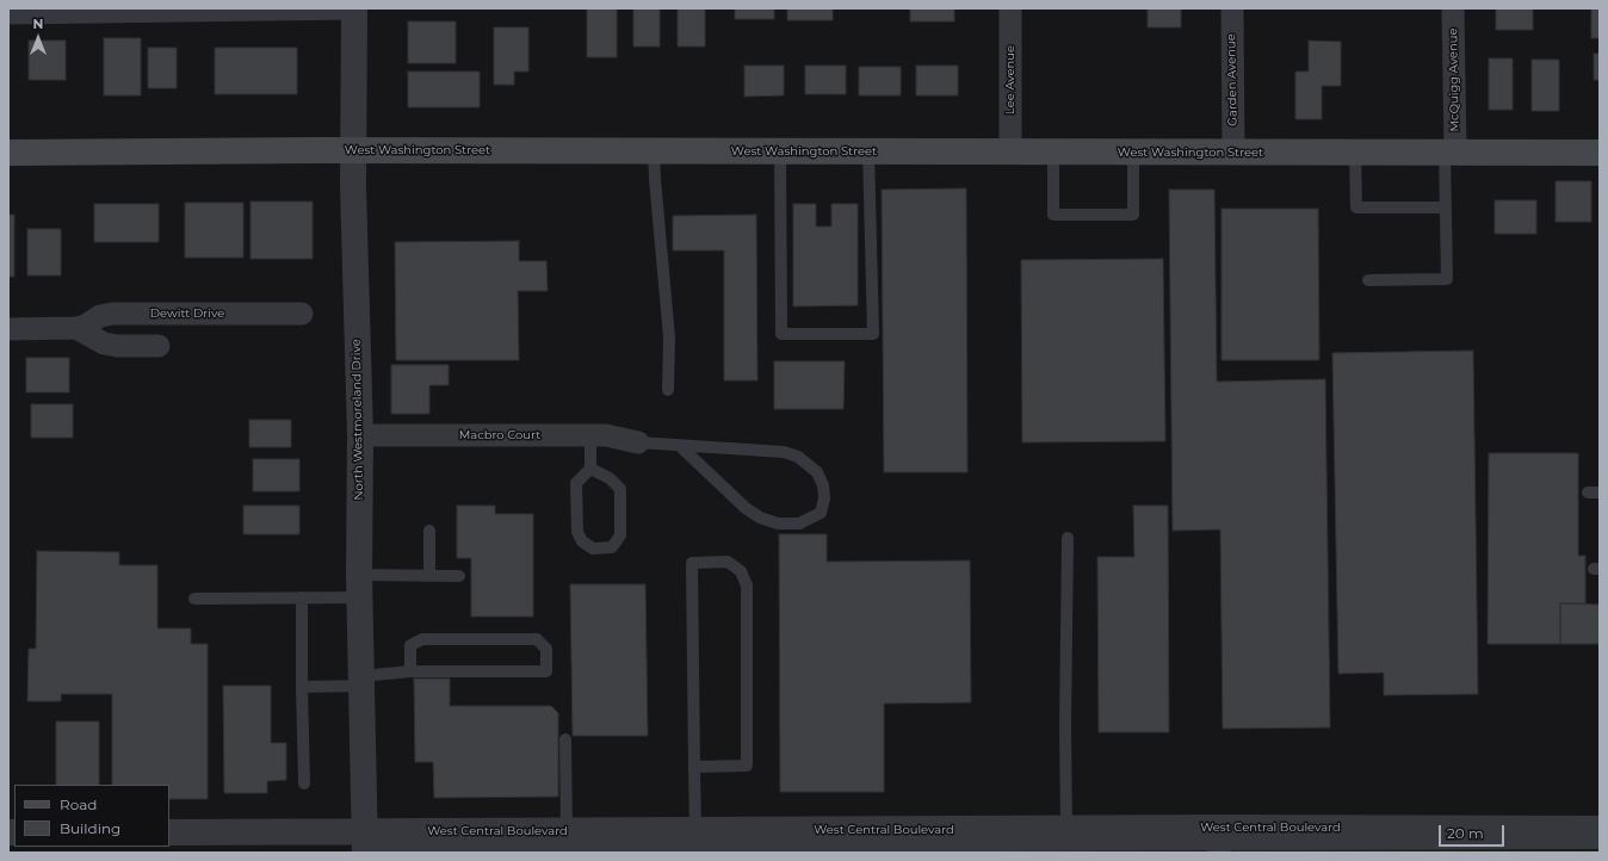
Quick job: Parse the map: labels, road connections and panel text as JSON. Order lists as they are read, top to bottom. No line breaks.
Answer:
{"streets":{"main road":["West Washington Street"],"street":["Lee Avenue","Garden Avenue","McQuigg Avenue","Dewitt Drive","North Westmoreland Drive","Macbro Court","West Central Boulevard"]},"crossings":[["Lee Avenue","West Washington Street"],["Garden Avenue","West Washington Street"],["McQuigg Avenue","West Washington Street"],["West Washington Street","North Westmoreland Drive"],["North Westmoreland Drive","Macbro Court"],["North Westmoreland Drive","West Central Boulevard"]],"legend":["Road","Building"],"scale_bar":"20 m","north":"top"}
